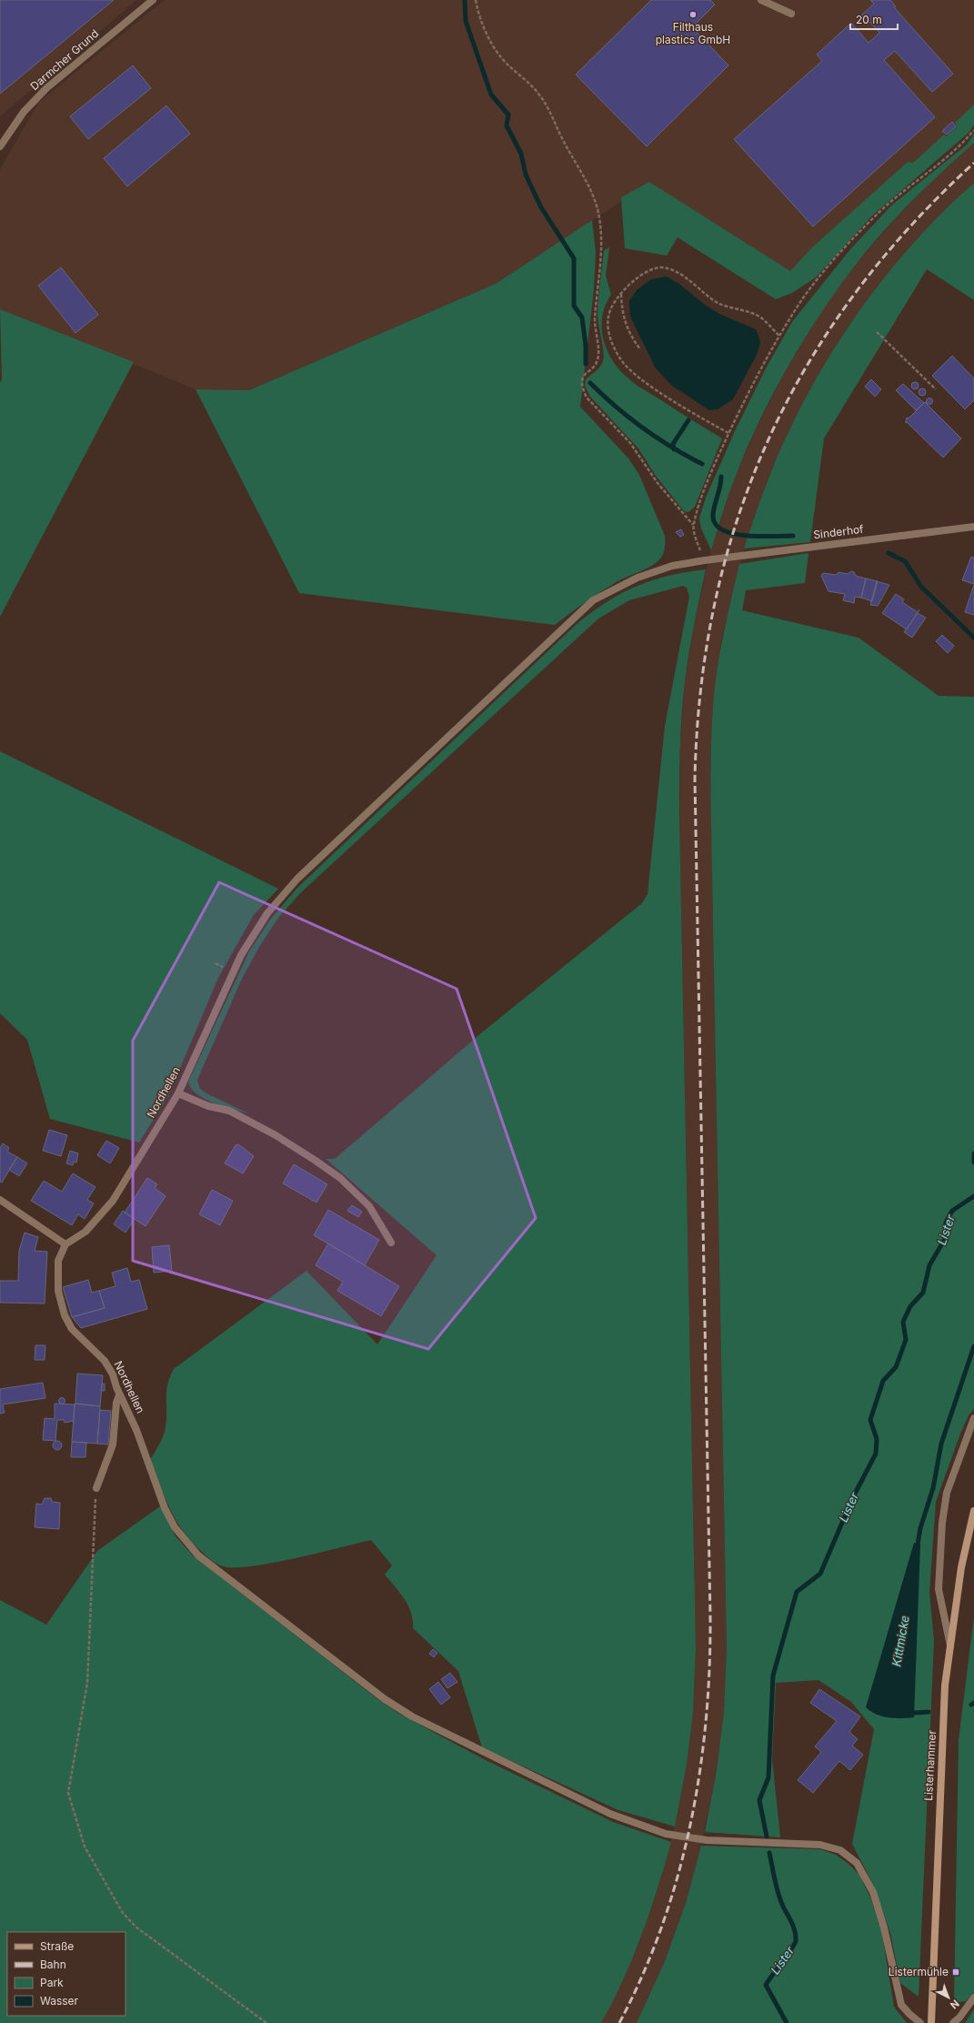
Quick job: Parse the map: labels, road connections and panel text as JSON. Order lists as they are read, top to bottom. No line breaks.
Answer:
{"streets":{"main road":["Listerhammer"],"street":["Darmcher Grund","Sinderhof","Nordhellen"]},"crossings":[["Sinderhof","Nordhellen"]],"water":["Lister","Kittmicke"],"places":{"other":["Filthaus plastics GmbH"],"transit":["Listermühle"]},"legend":["Straße","Bahn","Park","Wasser"],"scale_bar":"20 m","north":"bottom right"}
